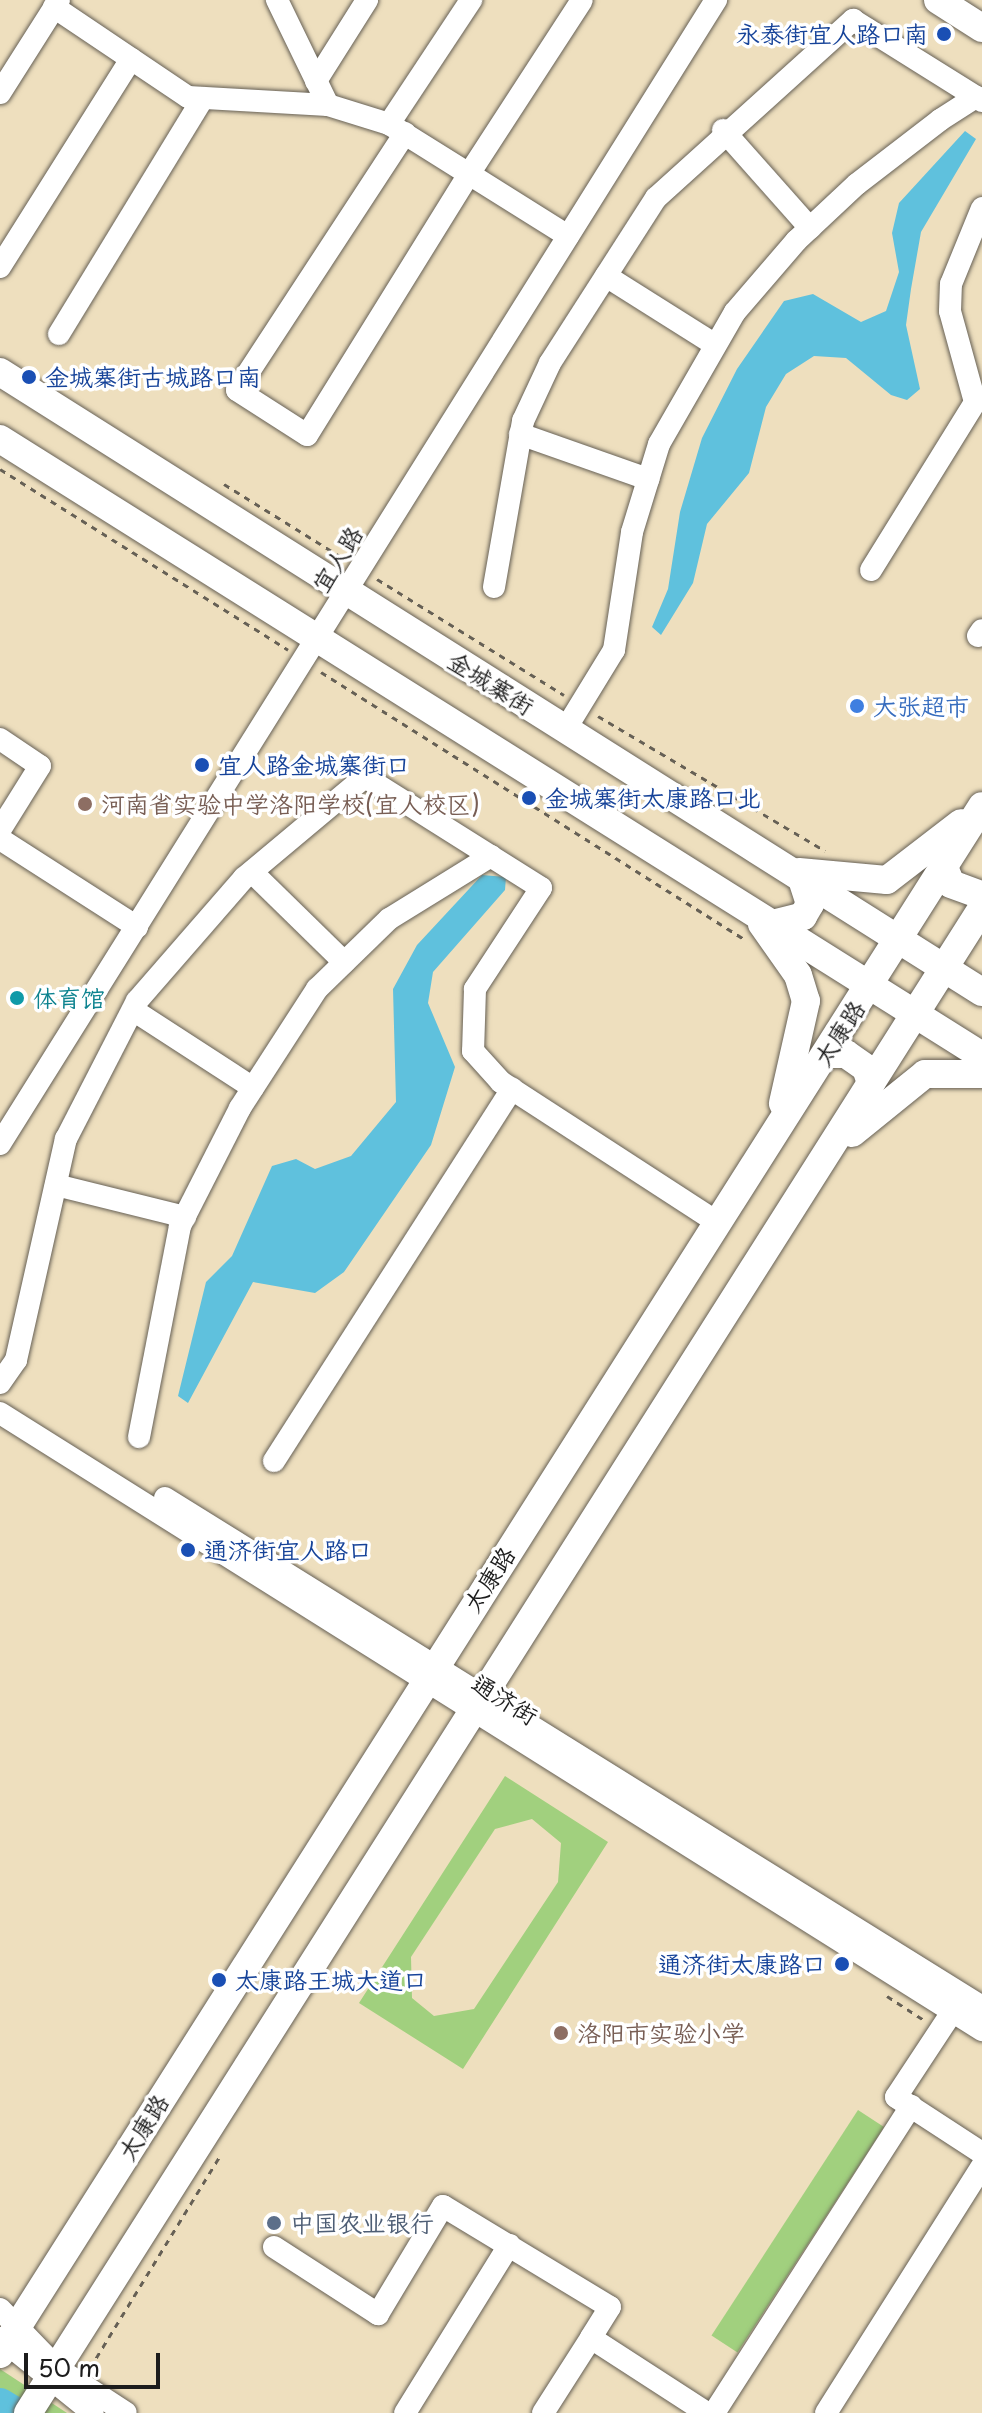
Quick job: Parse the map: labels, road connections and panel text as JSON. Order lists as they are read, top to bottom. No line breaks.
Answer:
{"streets":{"main road":["金城寨街","太康路"],"street":["宜人路","通济街"]},"crossings":[["宜人路","金城寨街"],["金城寨街","太康路"],["太康路","通济街"]],"places":["永泰街宜人路口南","金城寨街古城路口南","大张超市","宜人路金城寨街口","金城寨街太康路口北","河南省实验中学洛阳学校(宜人校区)","体育馆","通济街宜人路口","通济街太康路口","太康路王城大道口","洛阳市实验小学","中国农业银行"],"scale_bar":"50 m"}
